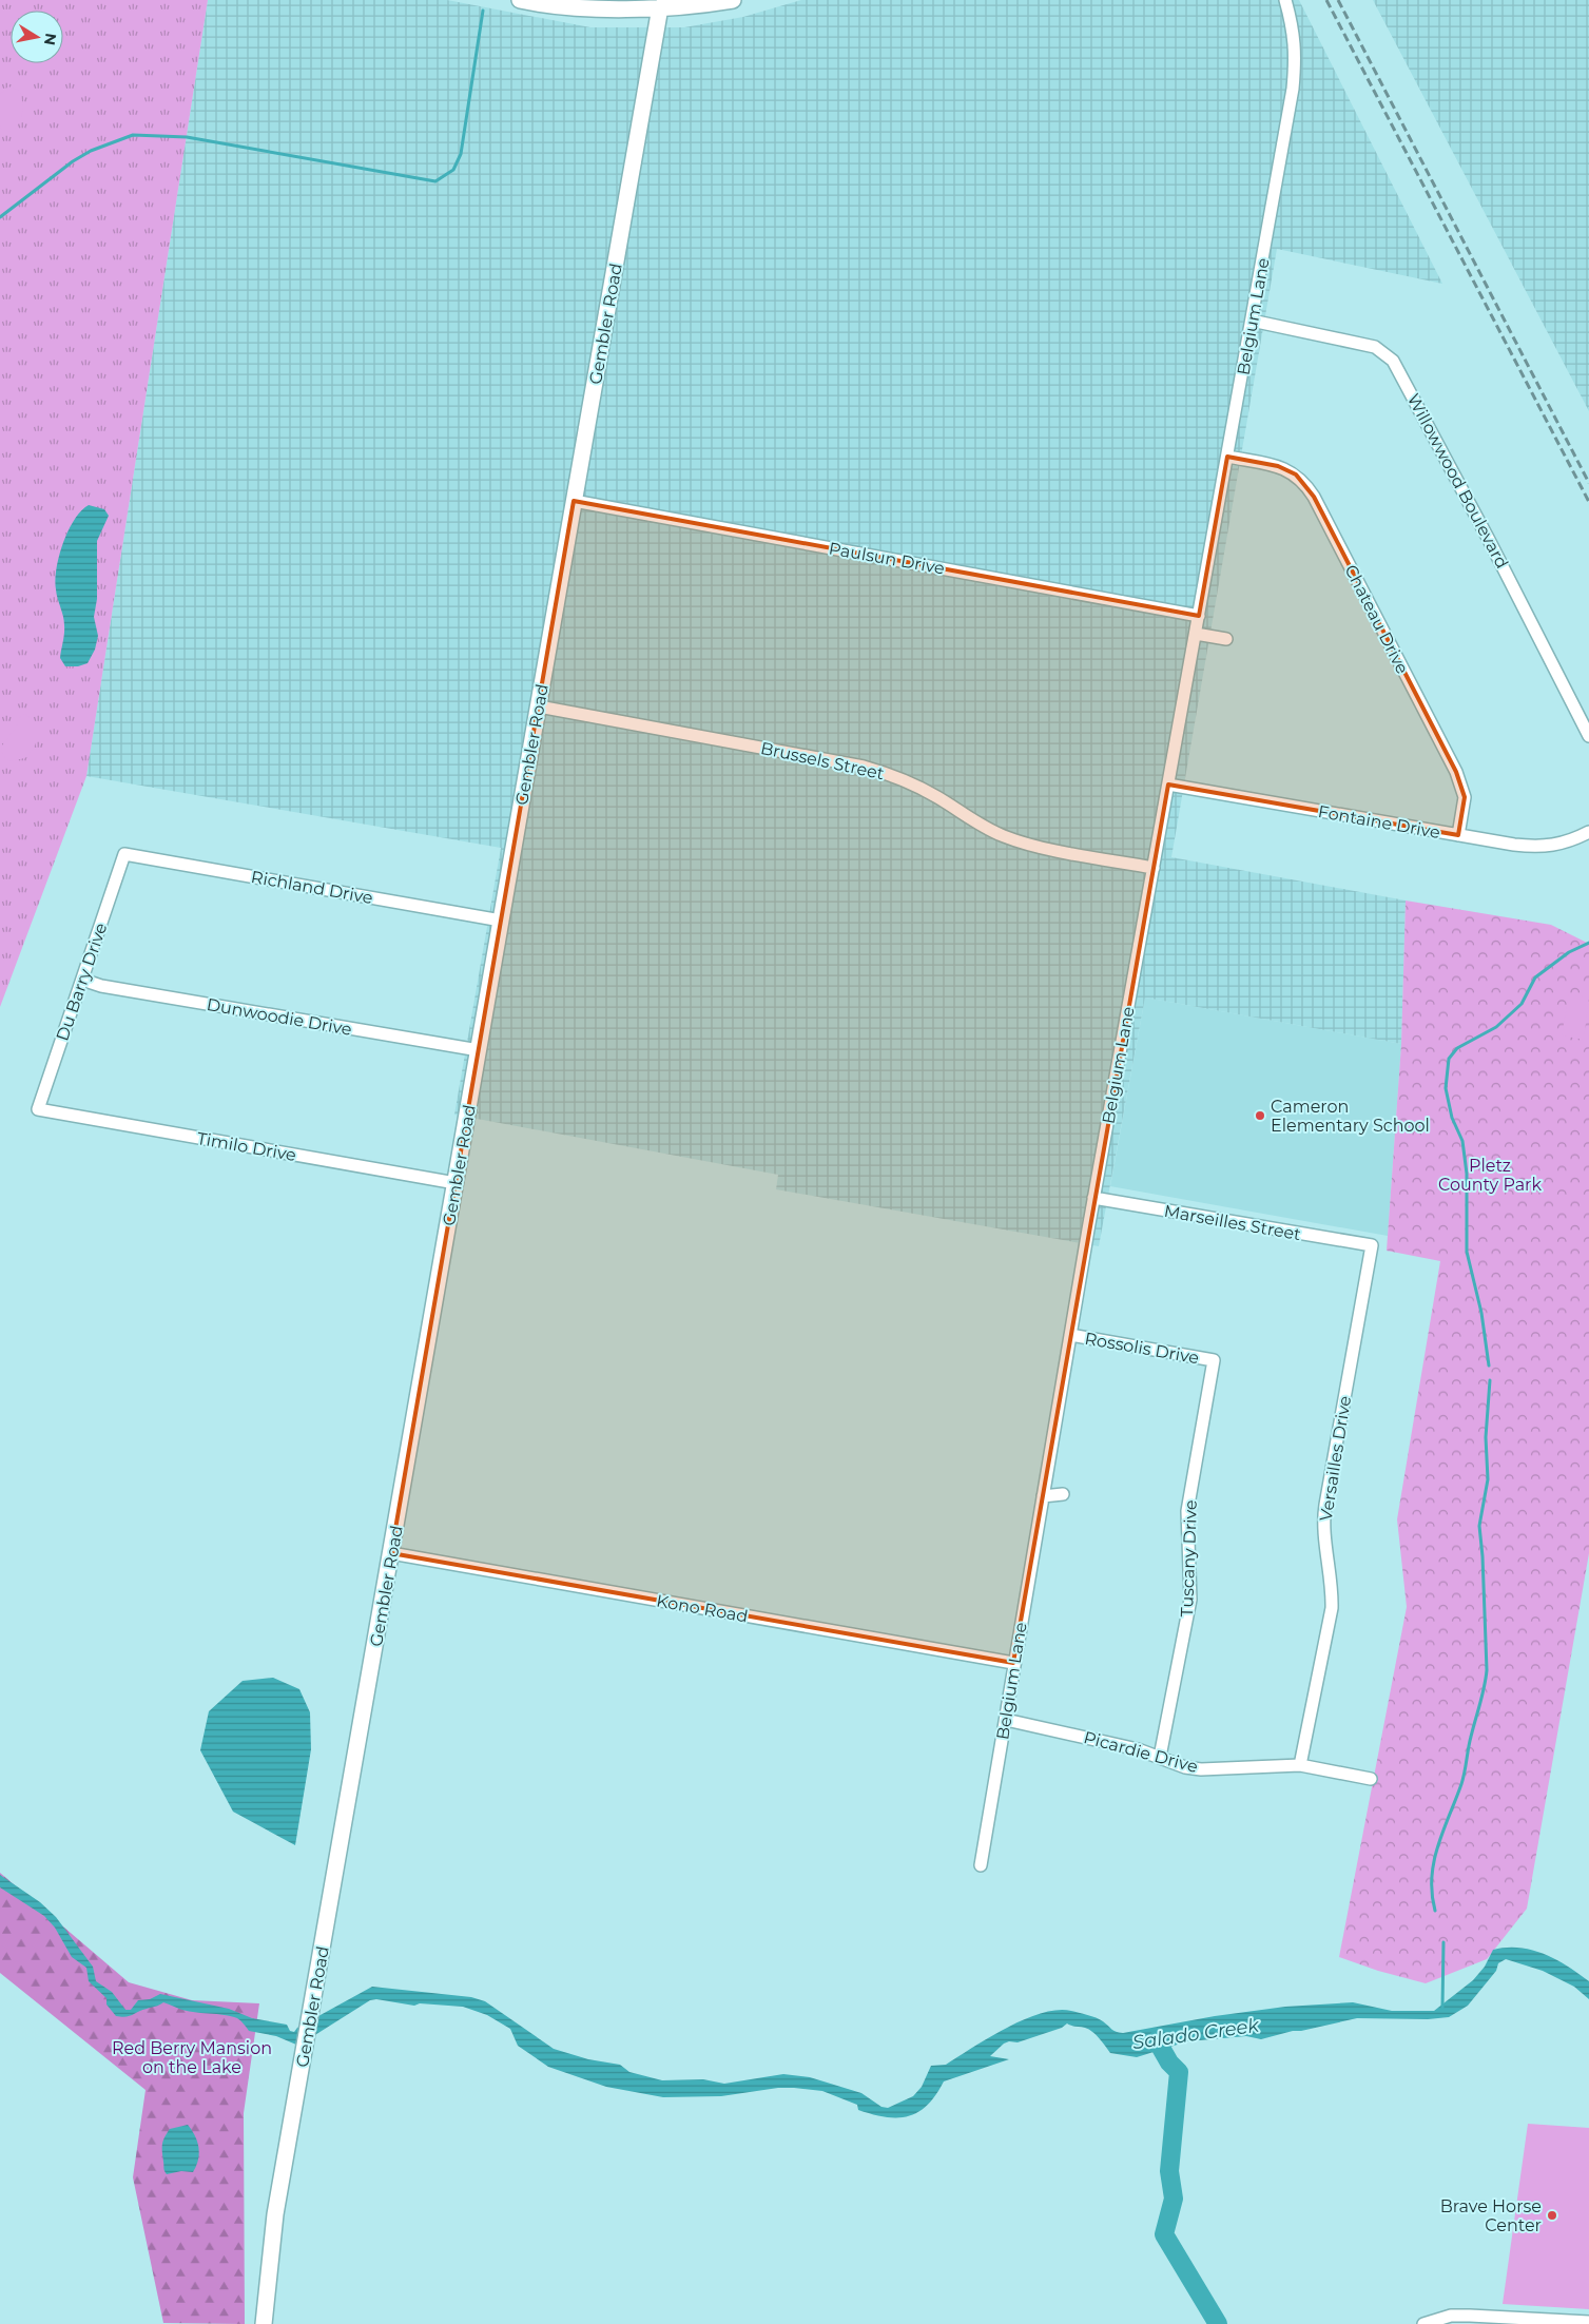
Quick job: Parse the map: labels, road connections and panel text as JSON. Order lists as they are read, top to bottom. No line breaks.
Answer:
{"streets":{"main road":["Gembler Road"],"street":["Belgium Lane","Willowwood Boulevard","Paulsun Drive","Chateau Drive","Brussels Street","Fontaine Drive","Richland Drive","Du Barry Drive","Dunwoodie Drive","Timilo Drive","Marseilles Street","Rossolis Drive","Versailles Drive","Tuscany Drive","Kono Road","Picardie Drive"]},"crossings":[["Belgium Lane","Willowwood Boulevard"],["Belgium Lane","Paulsun Drive"],["Belgium Lane","Chateau Drive"],["Belgium Lane","Brussels Street"],["Belgium Lane","Fontaine Drive"],["Belgium Lane","Marseilles Street"],["Belgium Lane","Rossolis Drive"],["Belgium Lane","Kono Road"],["Belgium Lane","Picardie Drive"],["Gembler Road","Paulsun Drive"],["Gembler Road","Brussels Street"],["Gembler Road","Richland Drive"],["Gembler Road","Dunwoodie Drive"],["Gembler Road","Timilo Drive"],["Gembler Road","Kono Road"],["Chateau Drive","Fontaine Drive"],["Richland Drive","Du Barry Drive"],["Du Barry Drive","Dunwoodie Drive"],["Du Barry Drive","Timilo Drive"],["Marseilles Street","Versailles Drive"],["Rossolis Drive","Tuscany Drive"],["Versailles Drive","Picardie Drive"],["Tuscany Drive","Picardie Drive"]],"water":["Salado Creek"],"parks":["Pletz County Park","Red Berry Mansion on the Lake"],"places":["Cameron Elementary School","Brave Horse Center"],"north":"right"}
